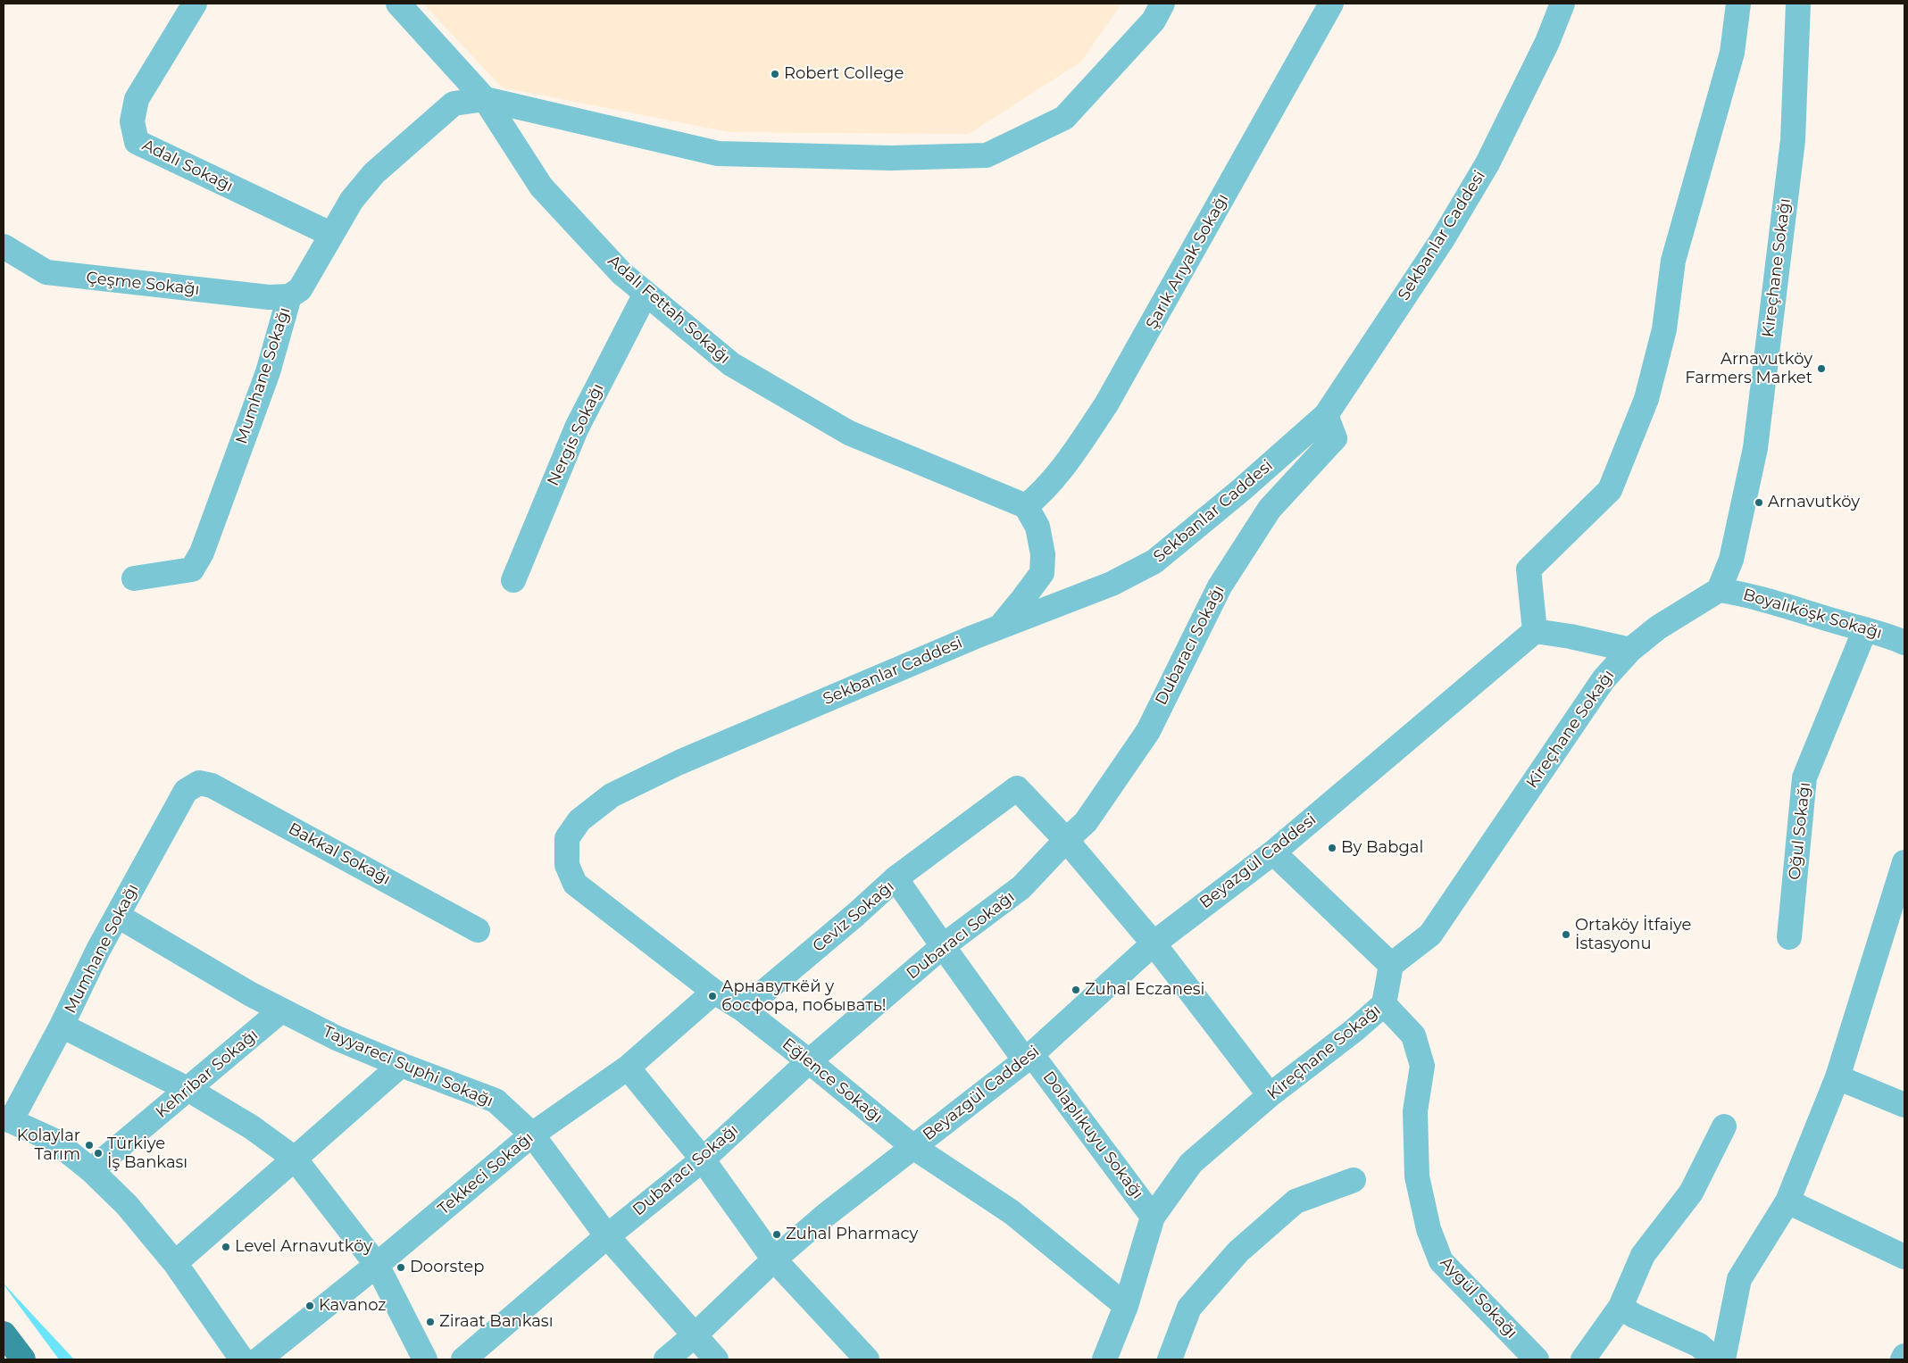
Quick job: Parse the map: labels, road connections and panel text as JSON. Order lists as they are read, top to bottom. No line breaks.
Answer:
{"streets":{"street":["Adalı Sokağı","Sekbanlar Caddesi","Şarık Arıyak Sokağı","Kireçhane Sokağı","Çeşme Sokağı","Adalı Fettah Sokağı","Mumhane Sokağı","Nergis Sokağı","Boyalıköşk Sokağı","Dubaracı Sokağı","Oğul Sokağı","Bakkal Sokağı","Beyazgül Caddesi","Ceviz Sokağı","Tayyareci Suphi Sokağı","Kehribar Sokağı","Eğlence Sokağı","Dolaplıkuyu Sokağı","Tekkeci Sokağı","Aygül Sokağı"]},"crossings":[["Adalı Sokağı","Mumhane Sokağı"],["Sekbanlar Caddesi","Dubaracı Sokağı"],["Sekbanlar Caddesi","Eğlence Sokağı"],["Şarık Arıyak Sokağı","Adalı Fettah Sokağı"],["Kireçhane Sokağı","Boyalıköşk Sokağı"],["Kireçhane Sokağı","Eğlence Sokağı"],["Kireçhane Sokağı","Dolaplıkuyu Sokağı"],["Kireçhane Sokağı","Aygül Sokağı"],["Çeşme Sokağı","Mumhane Sokağı"],["Adalı Fettah Sokağı","Mumhane Sokağı"],["Adalı Fettah Sokağı","Nergis Sokağı"],["Mumhane Sokağı","Bakkal Sokağı"],["Mumhane Sokağı","Tayyareci Suphi Sokağı"],["Boyalıköşk Sokağı","Oğul Sokağı"],["Dubaracı Sokağı","Ceviz Sokağı"],["Dubaracı Sokağı","Tayyareci Suphi Sokağı"],["Dubaracı Sokağı","Eğlence Sokağı"],["Beyazgül Caddesi","Ceviz Sokağı"],["Beyazgül Caddesi","Tayyareci Suphi Sokağı"],["Beyazgül Caddesi","Eğlence Sokağı"],["Beyazgül Caddesi","Dolaplıkuyu Sokağı"],["Ceviz Sokağı","Eğlence Sokağı"],["Ceviz Sokağı","Dolaplıkuyu Sokağı"],["Tayyareci Suphi Sokağı","Kehribar Sokağı"],["Tayyareci Suphi Sokağı","Tekkeci Sokağı"],["Eğlence Sokağı","Tekkeci Sokağı"]],"places":["Robert College","Arnavutköy Farmers Market","Arnavutköy","By Babgal","Ortaköy İtfaiye İstasyonu","Zuhal Eczanesi","Арнавуткёй у босфора, побывать!","Kolaylar Tarım","Türkiye İş Bankası","Zuhal Pharmacy","Level Arnavutköy","Doorstep","Kavanoz","Ziraat Bankası"]}
